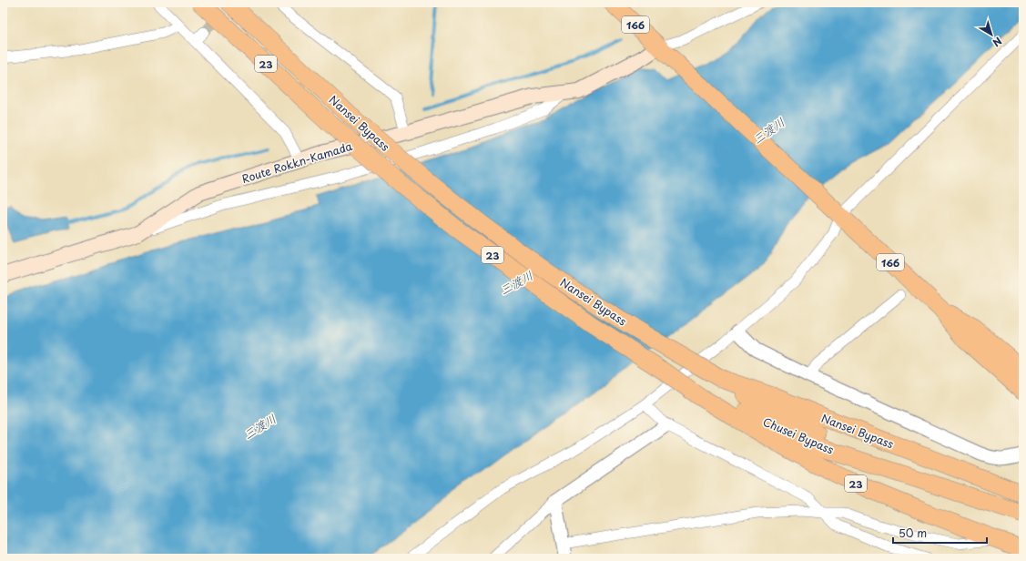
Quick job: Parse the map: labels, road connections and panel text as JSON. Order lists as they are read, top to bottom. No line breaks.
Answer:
{"streets":{"highway":["166","23","Nansei Bypass","Chusei Bypass"],"main road":["Route Rokkn-Kamada"]},"crossings":[["166","Route Rokkn-Kamada"],["23","Chusei Bypass"],["Nansei Bypass","Chusei Bypass"]],"water":["三渡川"],"scale_bar":"50 m","north":"bottom right"}
